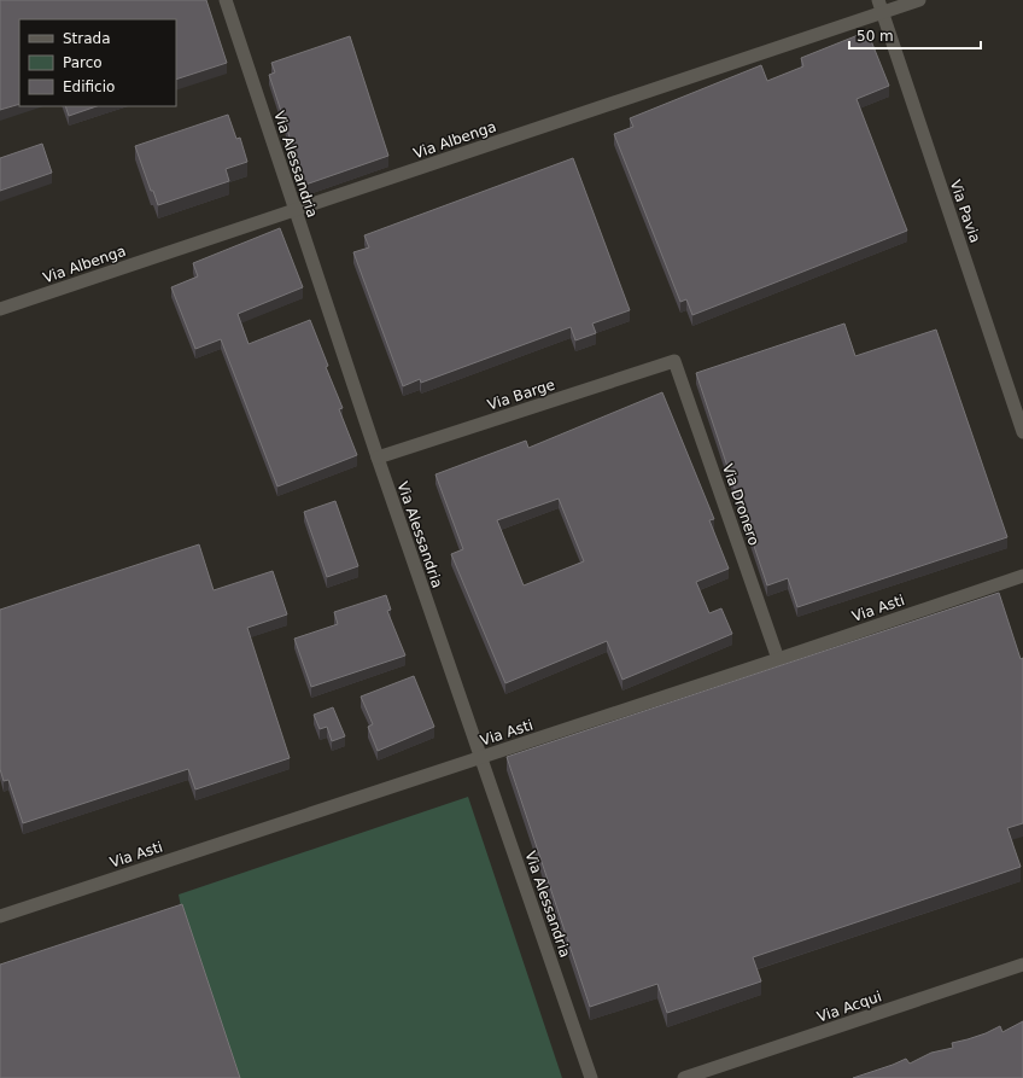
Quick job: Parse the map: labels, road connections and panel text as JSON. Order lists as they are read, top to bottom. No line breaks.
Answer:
{"streets":{"street":["Via Albenga","Via Alessandria","Via Pavia","Via Barge","Via Dronero","Via Asti","Via Acqui"]},"crossings":[["Via Albenga","Via Alessandria"],["Via Albenga","Via Pavia"],["Via Alessandria","Via Barge"],["Via Alessandria","Via Asti"],["Via Barge","Via Dronero"],["Via Dronero","Via Asti"]],"legend":["Strada","Parco","Edificio"],"scale_bar":"50 m"}
